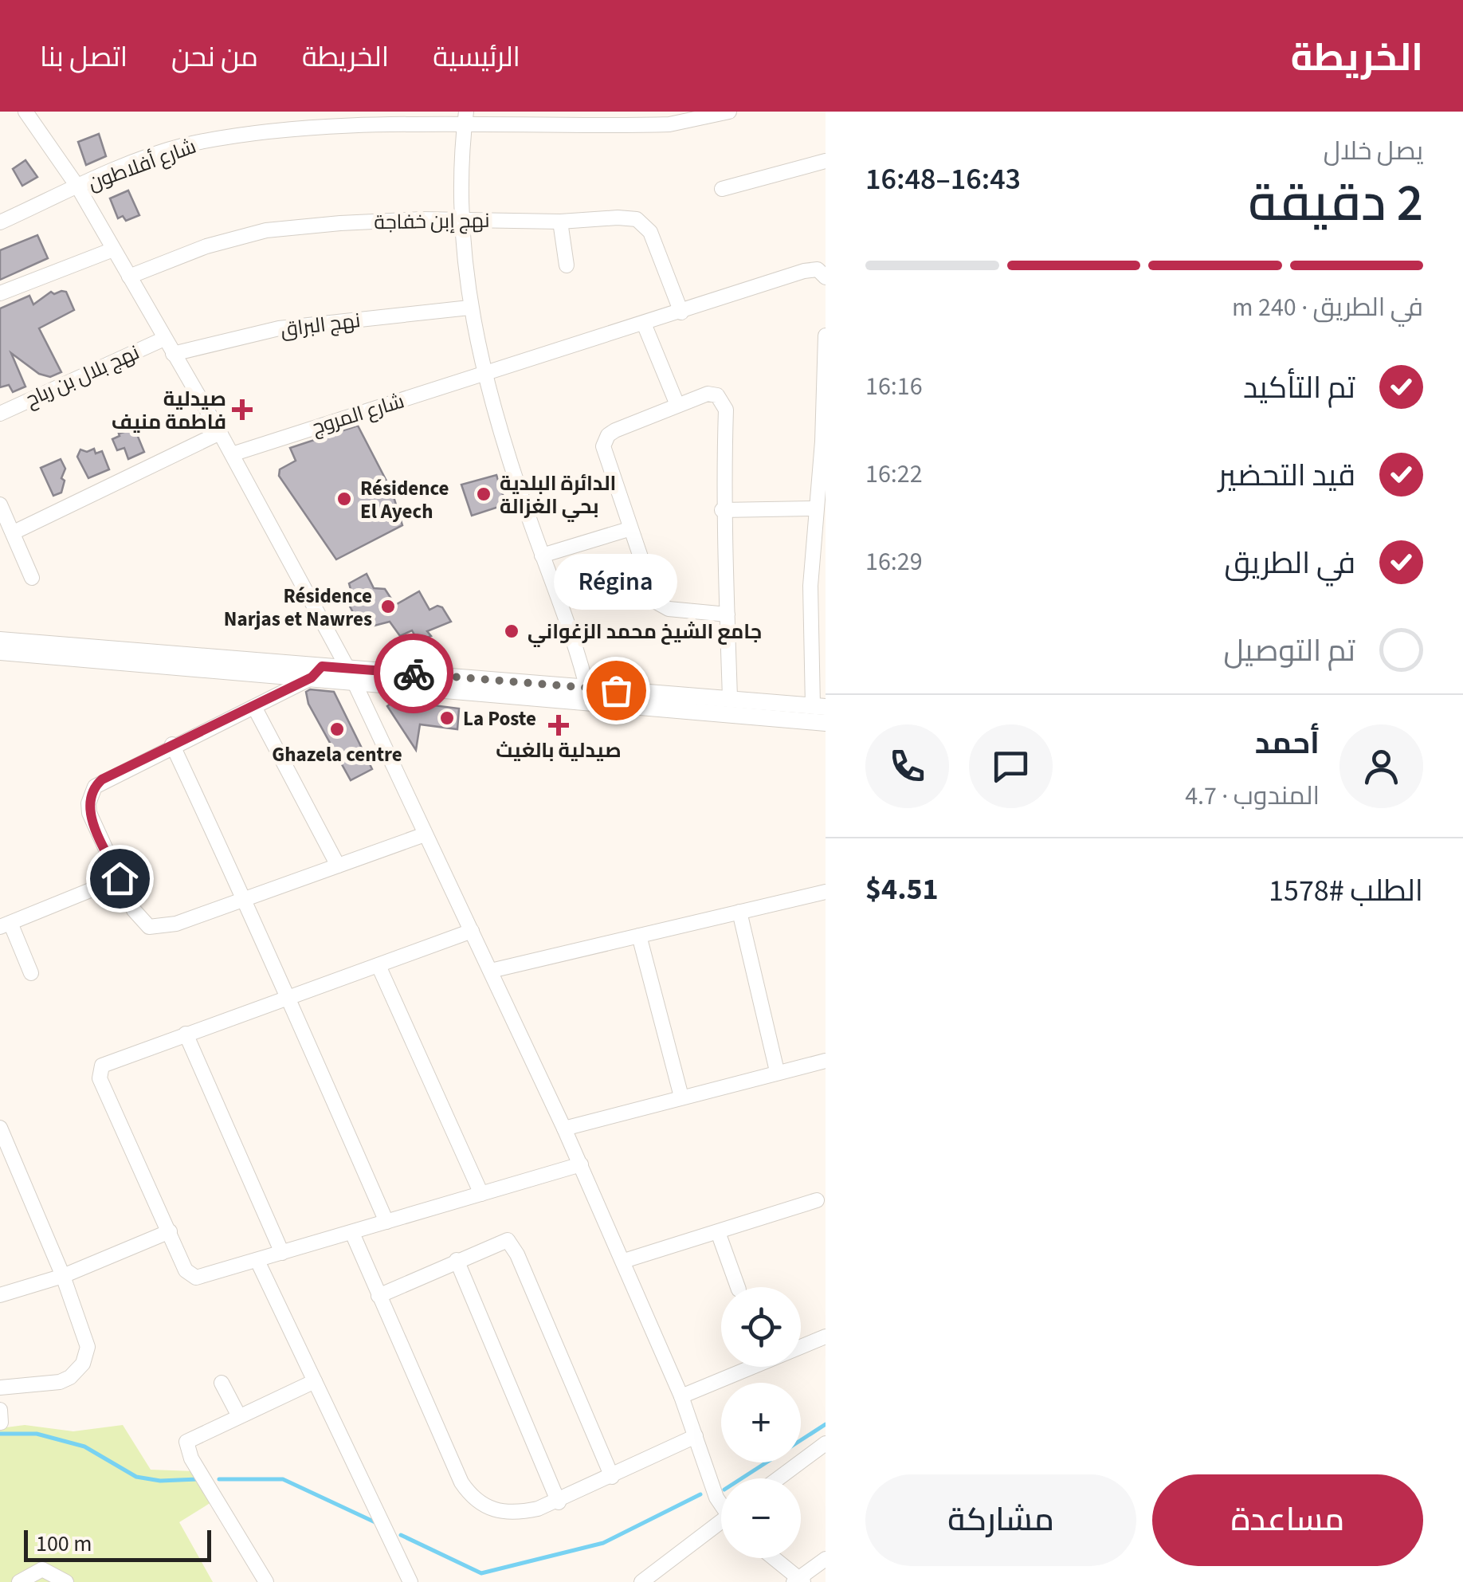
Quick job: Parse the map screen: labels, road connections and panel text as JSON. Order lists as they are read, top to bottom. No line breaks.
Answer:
{"streets":{"street":["شارع أفلاطون","نهج إبن خفاجة","نهج البراق","نهج بلال بن رباح","شارع المروج"]},"crossings":[["نهج إبن خفاجة","شارع المروج"]],"places":{"health":["صيدلية فاطمة منيف","صيدلية بالغيث"],"other":["الدائرة البلدية بحي الغزالة","Résidence El Ayech","Résidence Narjas et Nawres","جامع الشيخ محمد الزغواني","Régina","La Poste","Ghazela centre"]},"scale_bar":"100 m","page":{"header":"الخريطة","nav":["الرئيسية","الخريطة","من نحن","اتصل بنا"],"heading":["2 دقيقة","يصل خلال","16:43–16:48"],"panel":["أحمد","المندوب · 4.7","الطلب #1578","$4.51"],"bar":"في الطريق · 240 m","list":[["تم التأكيد","16:16"],["قيد التحضير","16:22"],["في الطريق","16:29"],"تم التوصيل"],"bubble":"Régina","map_buttons":["+","−"],"buttons":["مساعدة","مشاركة"],"scale":"100 m"}}
